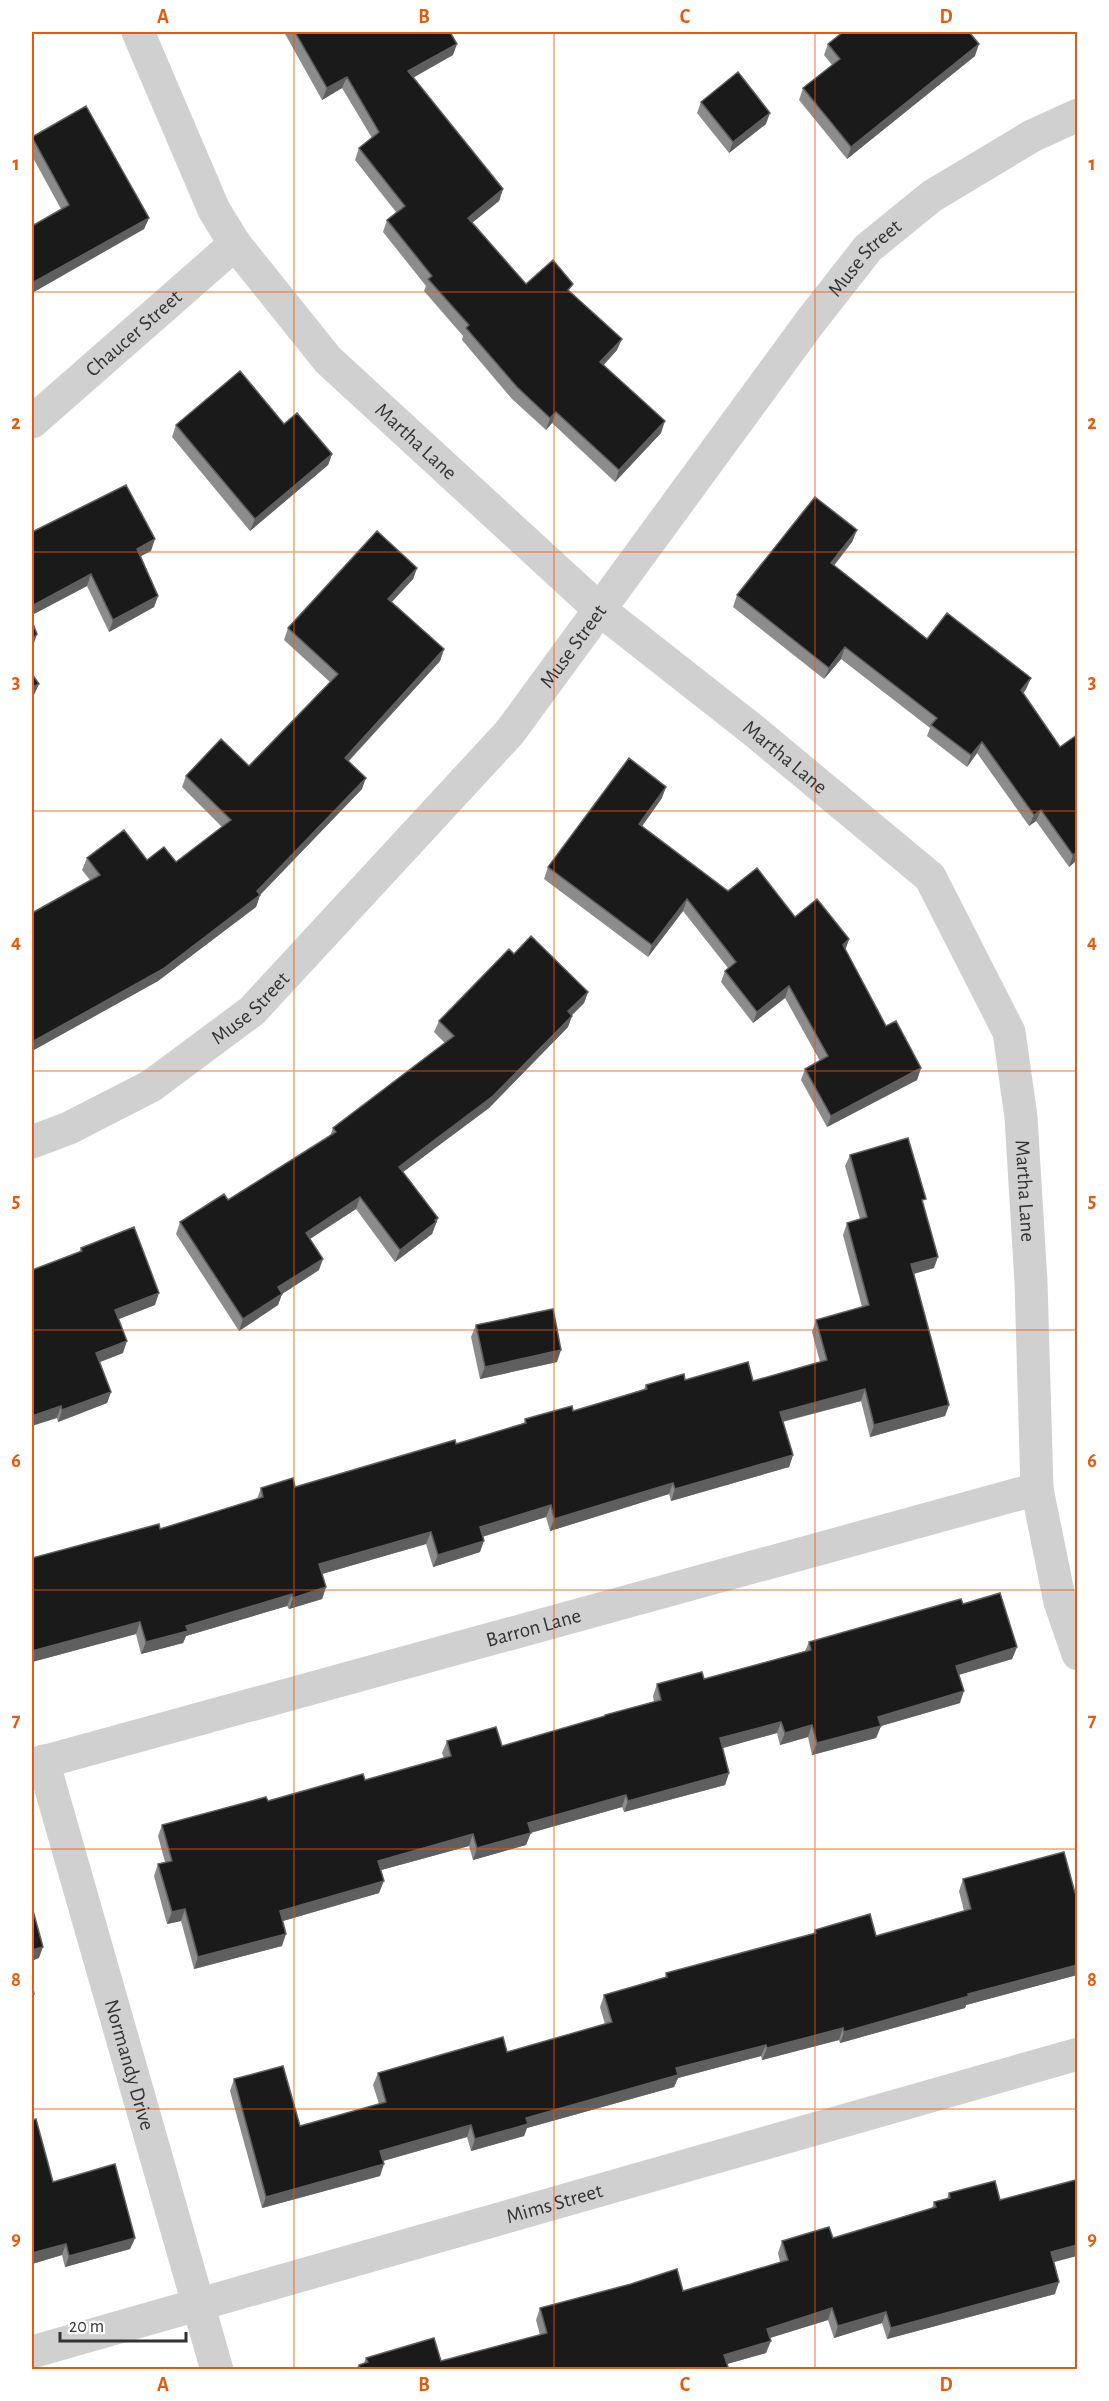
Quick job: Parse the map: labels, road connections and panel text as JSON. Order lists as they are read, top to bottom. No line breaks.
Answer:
{"streets":{"street":["Muse Street","Chaucer Street","Martha Lane","Barron Lane","Normandy Drive","Mims Street"]},"crossings":[["Muse Street","Martha Lane"],["Chaucer Street","Martha Lane"],["Martha Lane","Barron Lane"],["Barron Lane","Normandy Drive"],["Normandy Drive","Mims Street"]],"scale_bar":"20 m","grid":{"columns":["A","B","C","D"],"rows":["1","2","3","4","5","6","7","8","9"]}}
